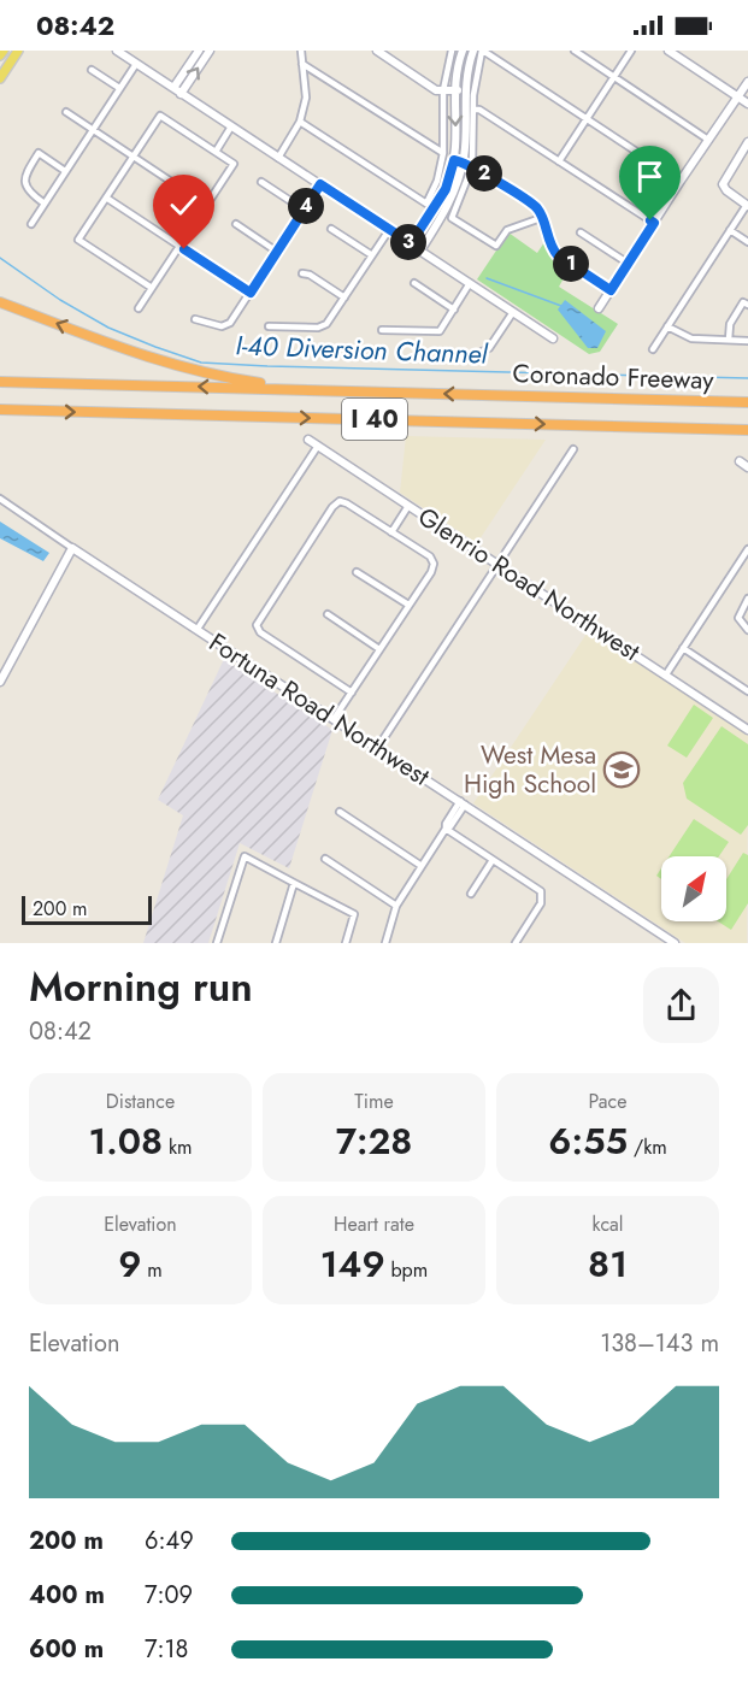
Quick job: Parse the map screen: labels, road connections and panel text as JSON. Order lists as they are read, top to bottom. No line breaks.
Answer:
{"streets":{"highway":["Coronado Freeway","I 40"],"street":["Glenrio Road Northwest","Fortuna Road Northwest"]},"water":["I-40 Diversion Channel"],"places":{"school or university":["West Mesa High School"]},"scale_bar":"200 m","north":"top right","page":{"status":"08:42","pins":["2","4","3","1"],"scale":"200 m","heading":["Morning run","08:42"],"stats":[["Distance","1.08 km"],["Time","7:28"],["Pace","6:55 /km"],["Elevation","9 m"],["Heart rate","149 bpm"],["kcal","81"]],"chart":["Elevation","138–143 m"],"list":[{"name":"200 m","note":"6:49"},{"name":"400 m","note":"7:09"},{"name":"600 m","note":"7:18"}]}}
